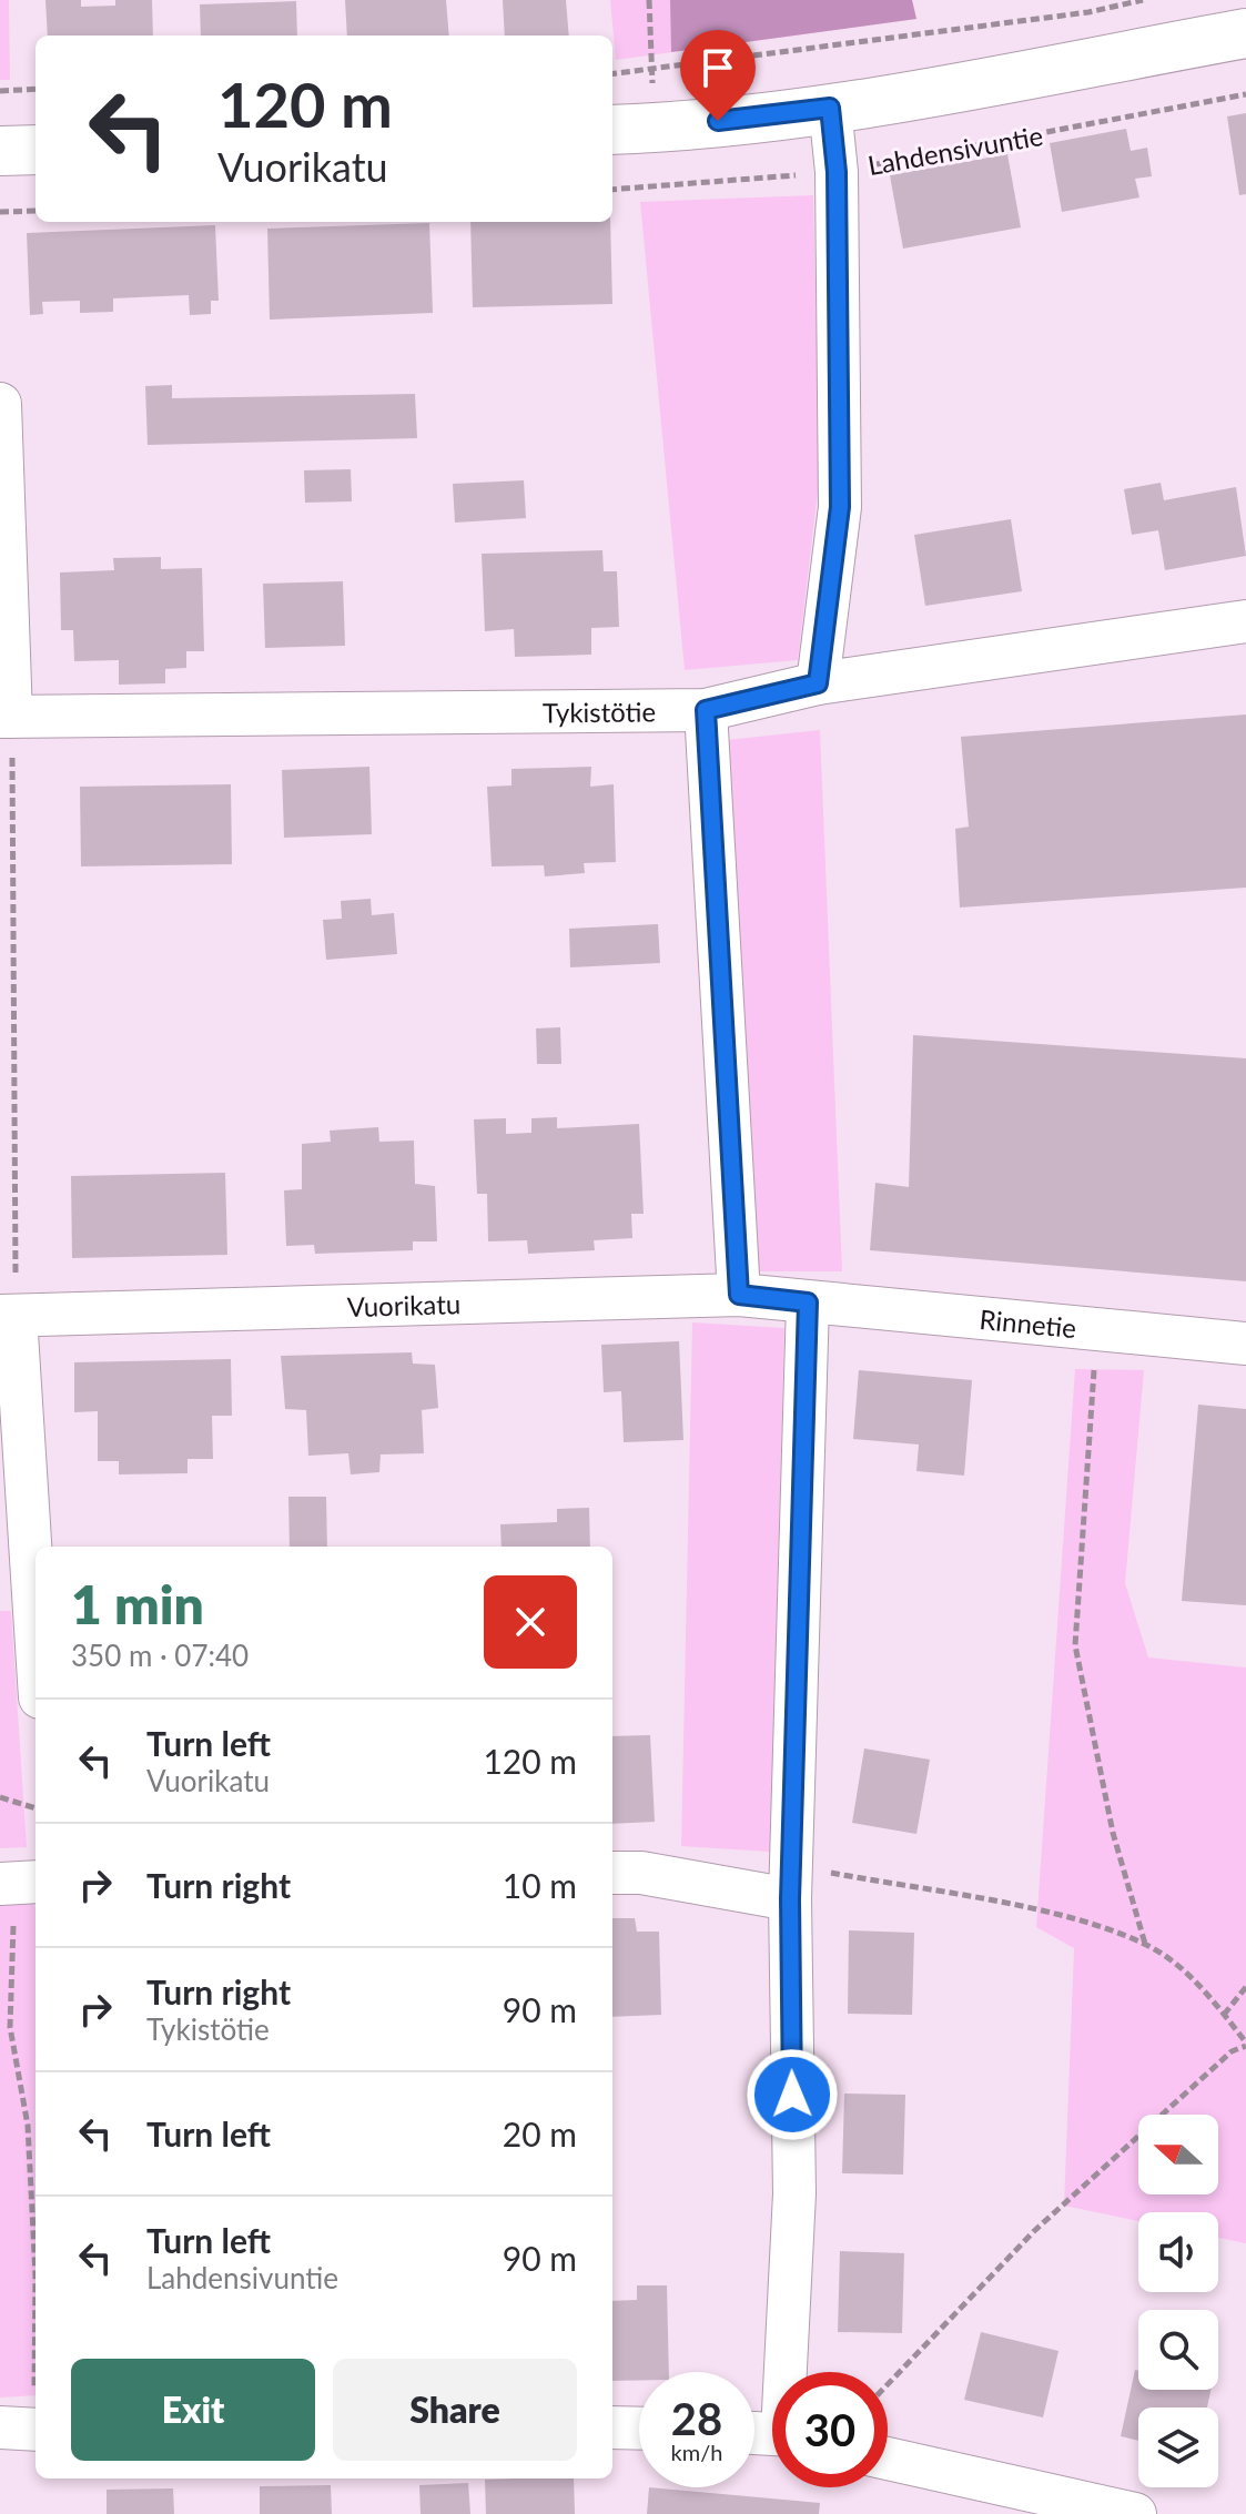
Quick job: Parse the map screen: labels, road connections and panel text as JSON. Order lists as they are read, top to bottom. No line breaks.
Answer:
{"streets":{"street":["Tykistötie","Vuorikatu","Rinnetie"],"path":["Lahdensivuntie"]},"crossings":[["Vuorikatu","Rinnetie"]],"north":"left","page":{"turn":["120 m","Vuorikatu"],"heading":["1 min","350 m · 07:40"],"list":[{"name":"Turn left","note":"Vuorikatu","value":"120 m"},{"name":"Turn right","value":"10 m"},{"name":"Turn right","note":"Tykistötie","value":"90 m"},{"name":"Turn left","value":"20 m"},{"name":"Turn left","note":"Lahdensivuntie","value":"90 m"}],"buttons":["Exit","Share"],"speed":"28 km/h","limit":"30"}}
